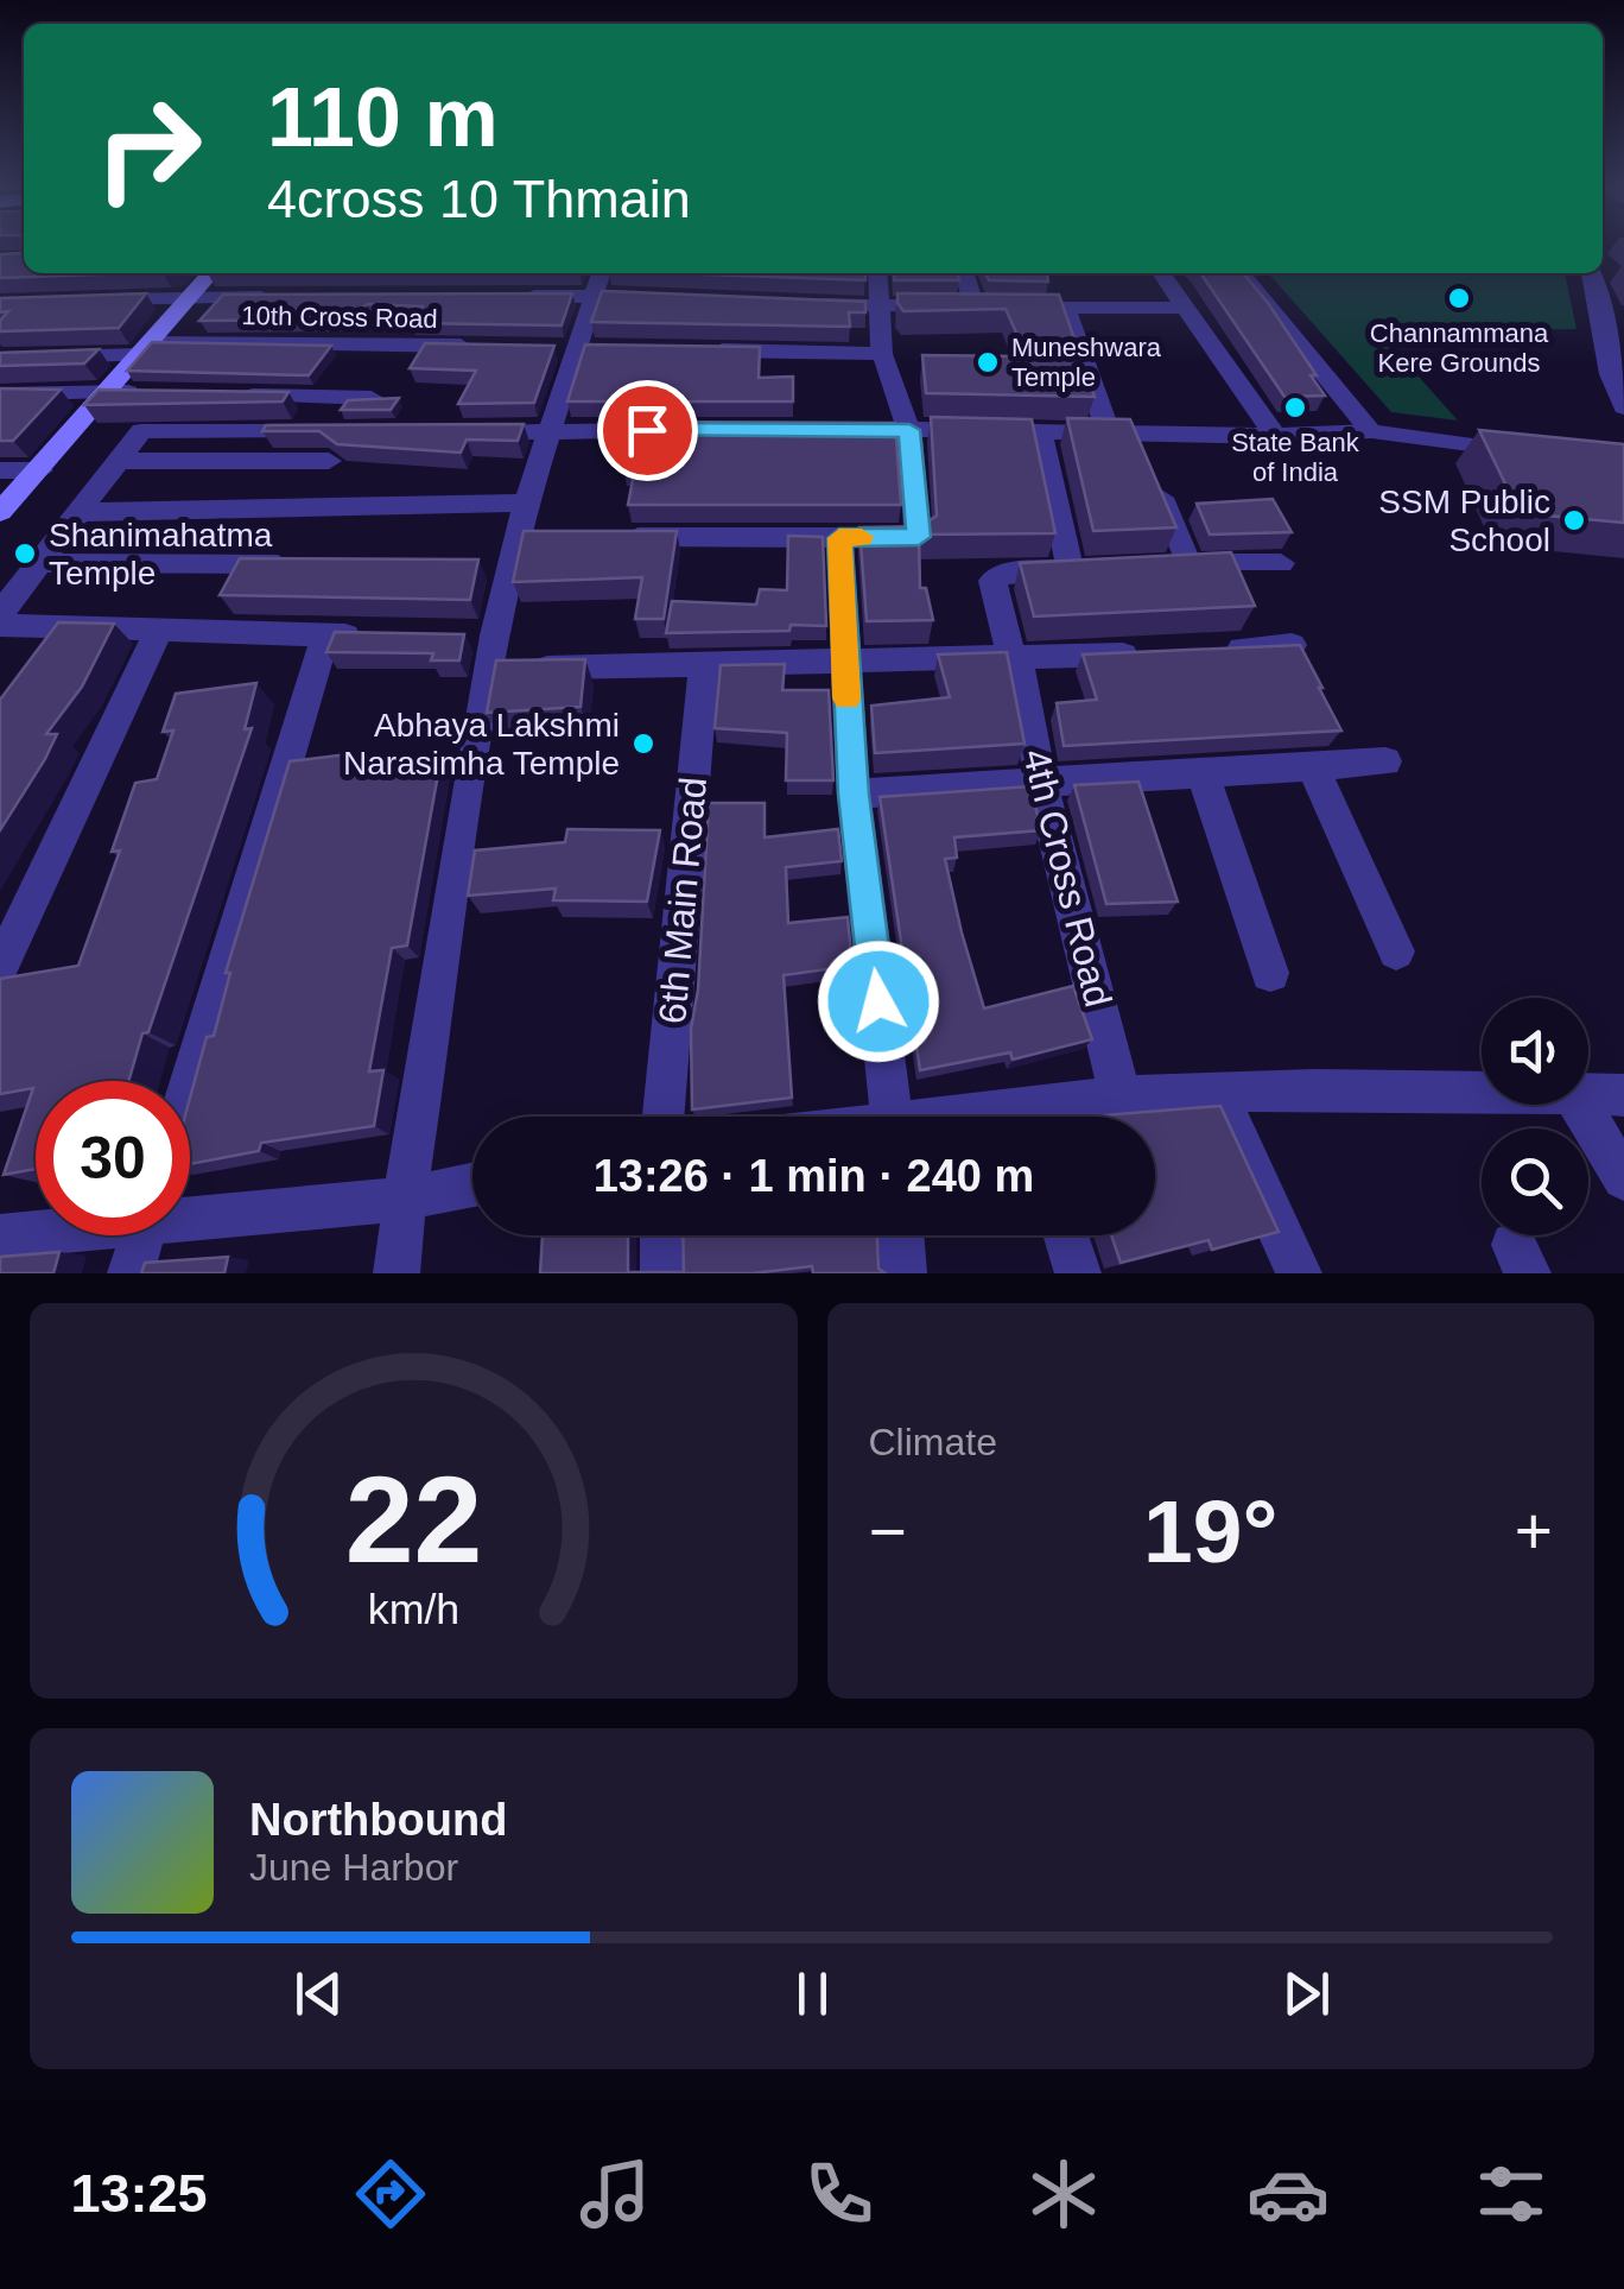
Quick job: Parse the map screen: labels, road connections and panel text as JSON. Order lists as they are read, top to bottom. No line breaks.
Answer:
{"streets":{"street":["10th Cross Road","4th Cross Road","6th Main Road"]},"places":["Channammana Kere Grounds","Muneshwara Temple","State Bank of India","SSM Public School","Shanimahatma Temple","Abhaya Lakshmi Narasimha Temple"],"page":{"turn":["110 m","4cross 10 Thmain"],"limit":"30","trip":"13:26 · 1 min · 240 m","tile":"Climate","heat":["−","19°","+"],"song":["Northbound","June Harbor"],"tabs":"13:25","gauge":["22","km/h"]}}
